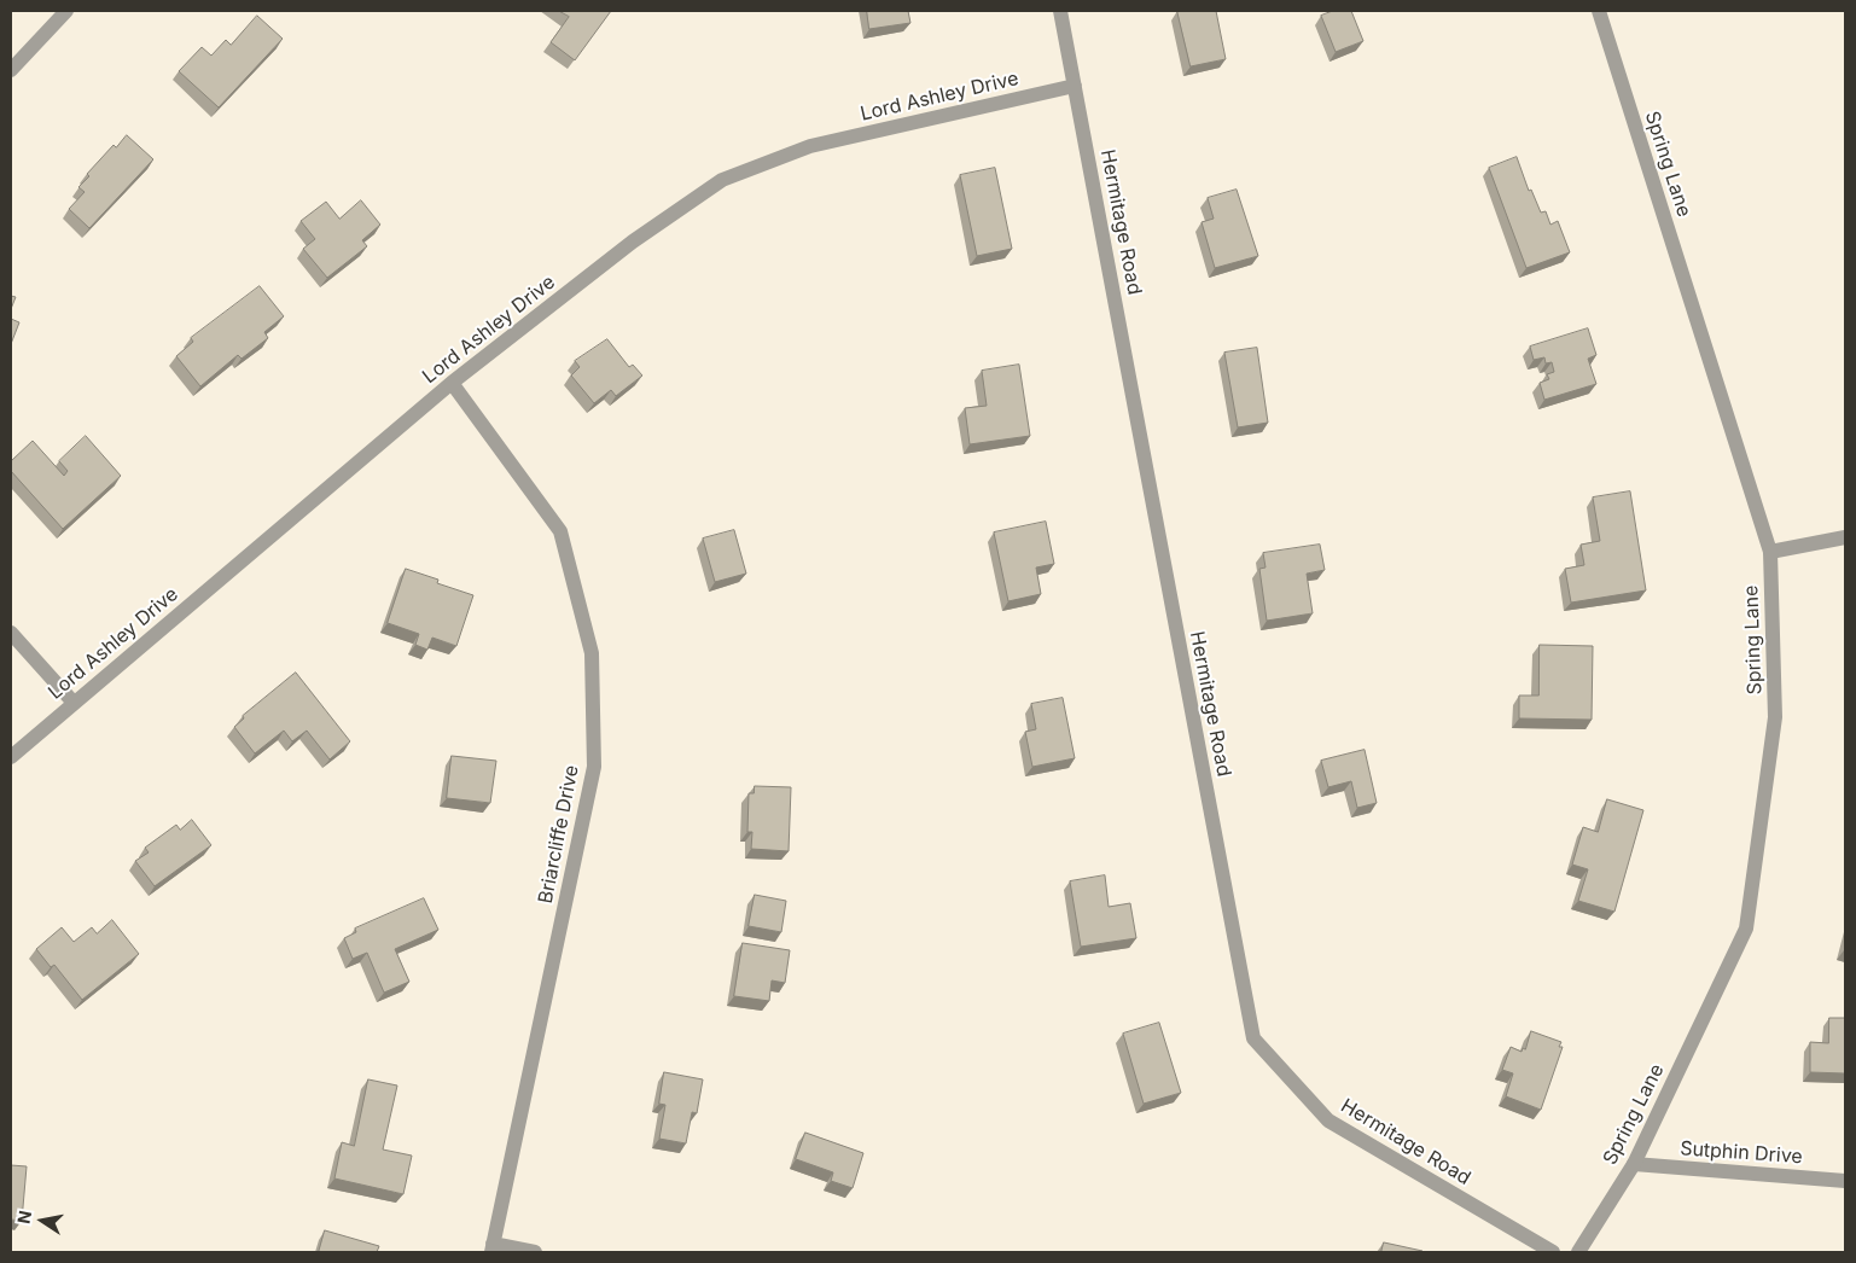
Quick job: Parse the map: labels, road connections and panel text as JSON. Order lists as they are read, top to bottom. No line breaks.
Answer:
{"streets":{"street":["Lord Ashley Drive","Spring Lane","Hermitage Road","Briarcliffe Drive","Sutphin Drive"]},"crossings":[["Lord Ashley Drive","Hermitage Road"],["Lord Ashley Drive","Briarcliffe Drive"],["Spring Lane","Sutphin Drive"]],"north":"left"}
